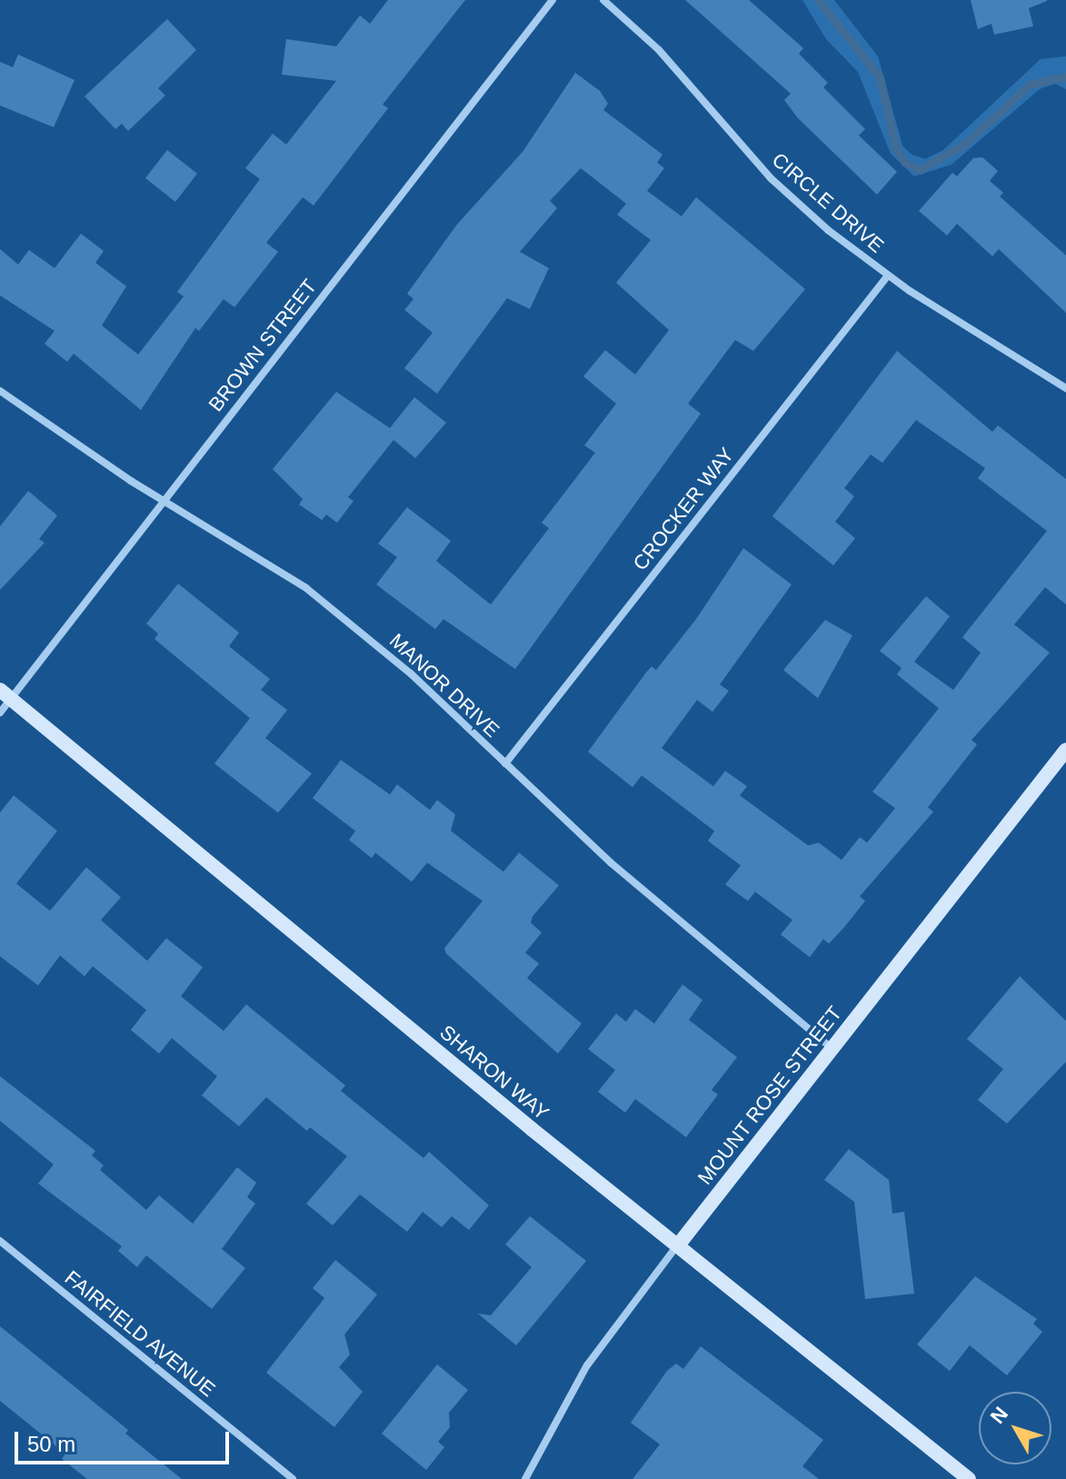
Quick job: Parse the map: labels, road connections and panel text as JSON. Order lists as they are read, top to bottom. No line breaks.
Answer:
{"streets":{"street":["CIRCLE DRIVE","BROWN STREET","CROCKER WAY","MANOR DRIVE","SHARON WAY","MOUNT ROSE STREET","FAIRFIELD AVENUE"]},"crossings":[["CIRCLE DRIVE","CROCKER WAY"],["BROWN STREET","MANOR DRIVE"],["BROWN STREET","SHARON WAY"],["CROCKER WAY","MANOR DRIVE"],["MANOR DRIVE","MOUNT ROSE STREET"],["SHARON WAY","MOUNT ROSE STREET"]],"scale_bar":"50 m","north":"top left"}
